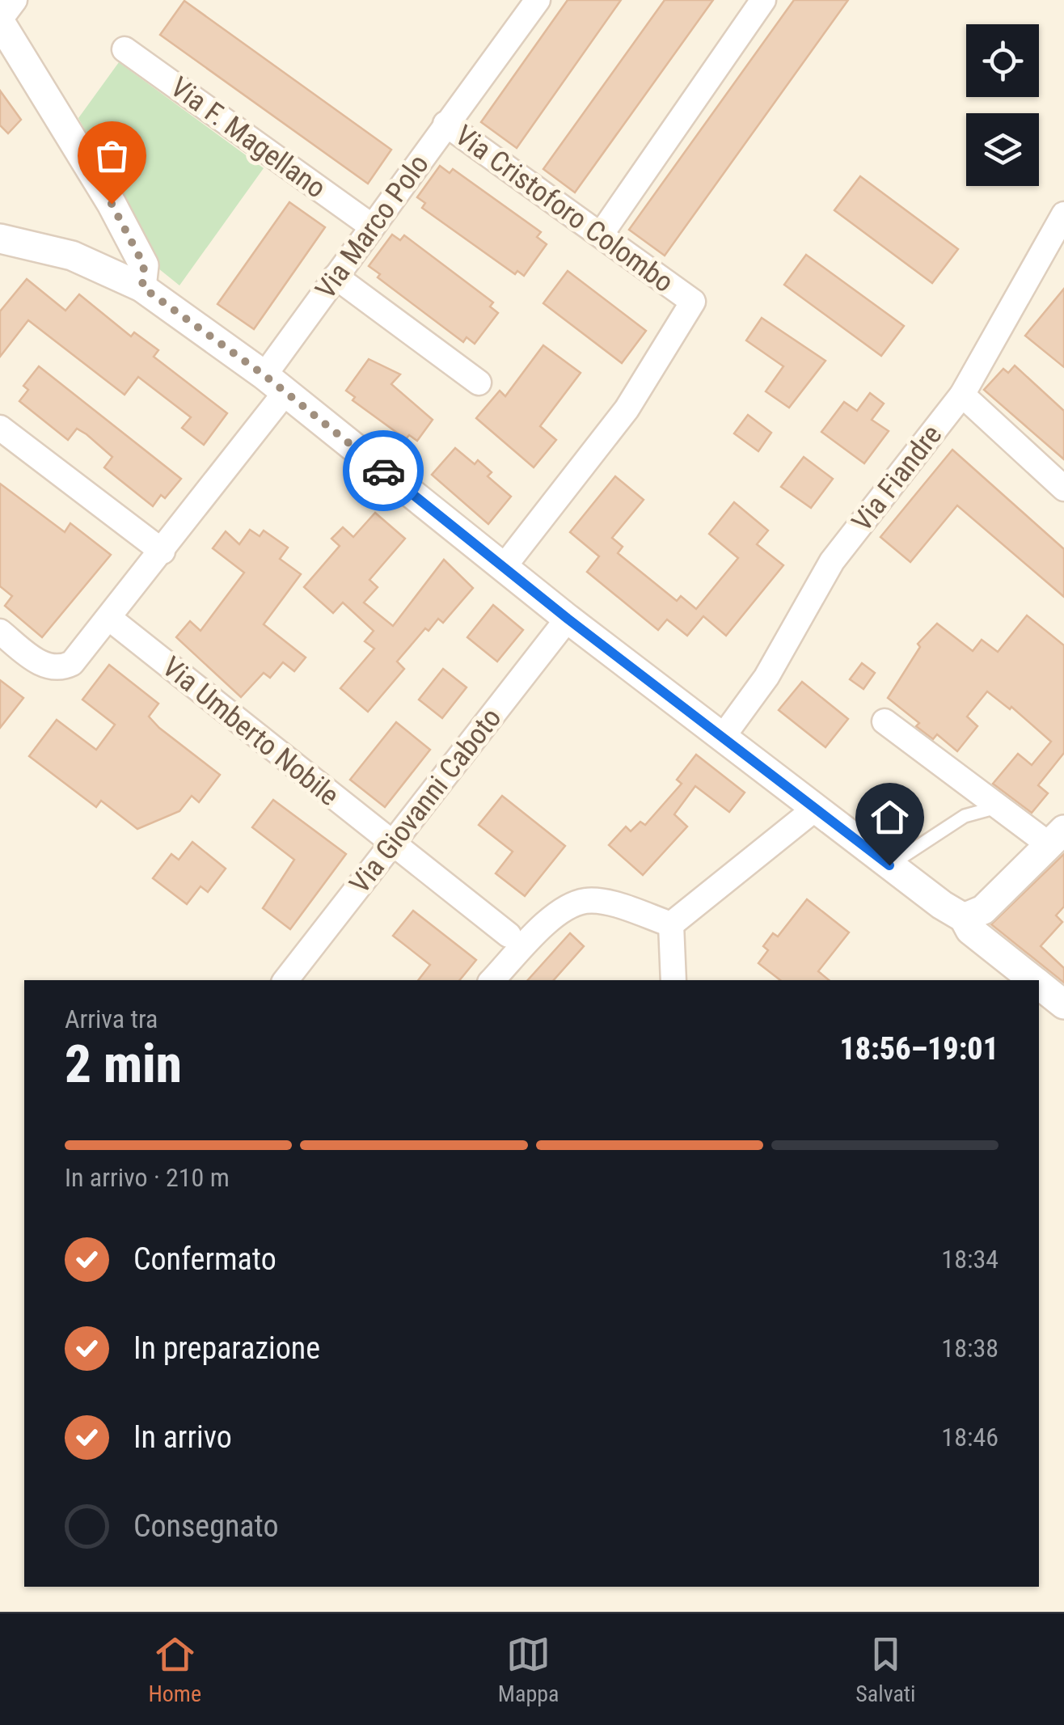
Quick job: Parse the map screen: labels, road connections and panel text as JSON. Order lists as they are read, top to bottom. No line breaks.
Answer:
{"streets":{"street":["Via F. Magellano","Via Cristoforo Colombo","Via Marco Polo","Via Fiandre","Via Umberto Nobile","Via Giovanni Caboto"]},"crossings":[["Via F. Magellano","Via Marco Polo"],["Via Cristoforo Colombo","Via Marco Polo"],["Via Marco Polo","Via Umberto Nobile"],["Via Umberto Nobile","Via Giovanni Caboto"]],"page":{"heading":["2 min","Arriva tra","18:56–19:01"],"bar":"In arrivo · 210 m","list":[["Confermato","18:34"],["In preparazione","18:38"],["In arrivo","18:46"],"Consegnato"],"tabs":["Home","Mappa","Salvati"]}}
